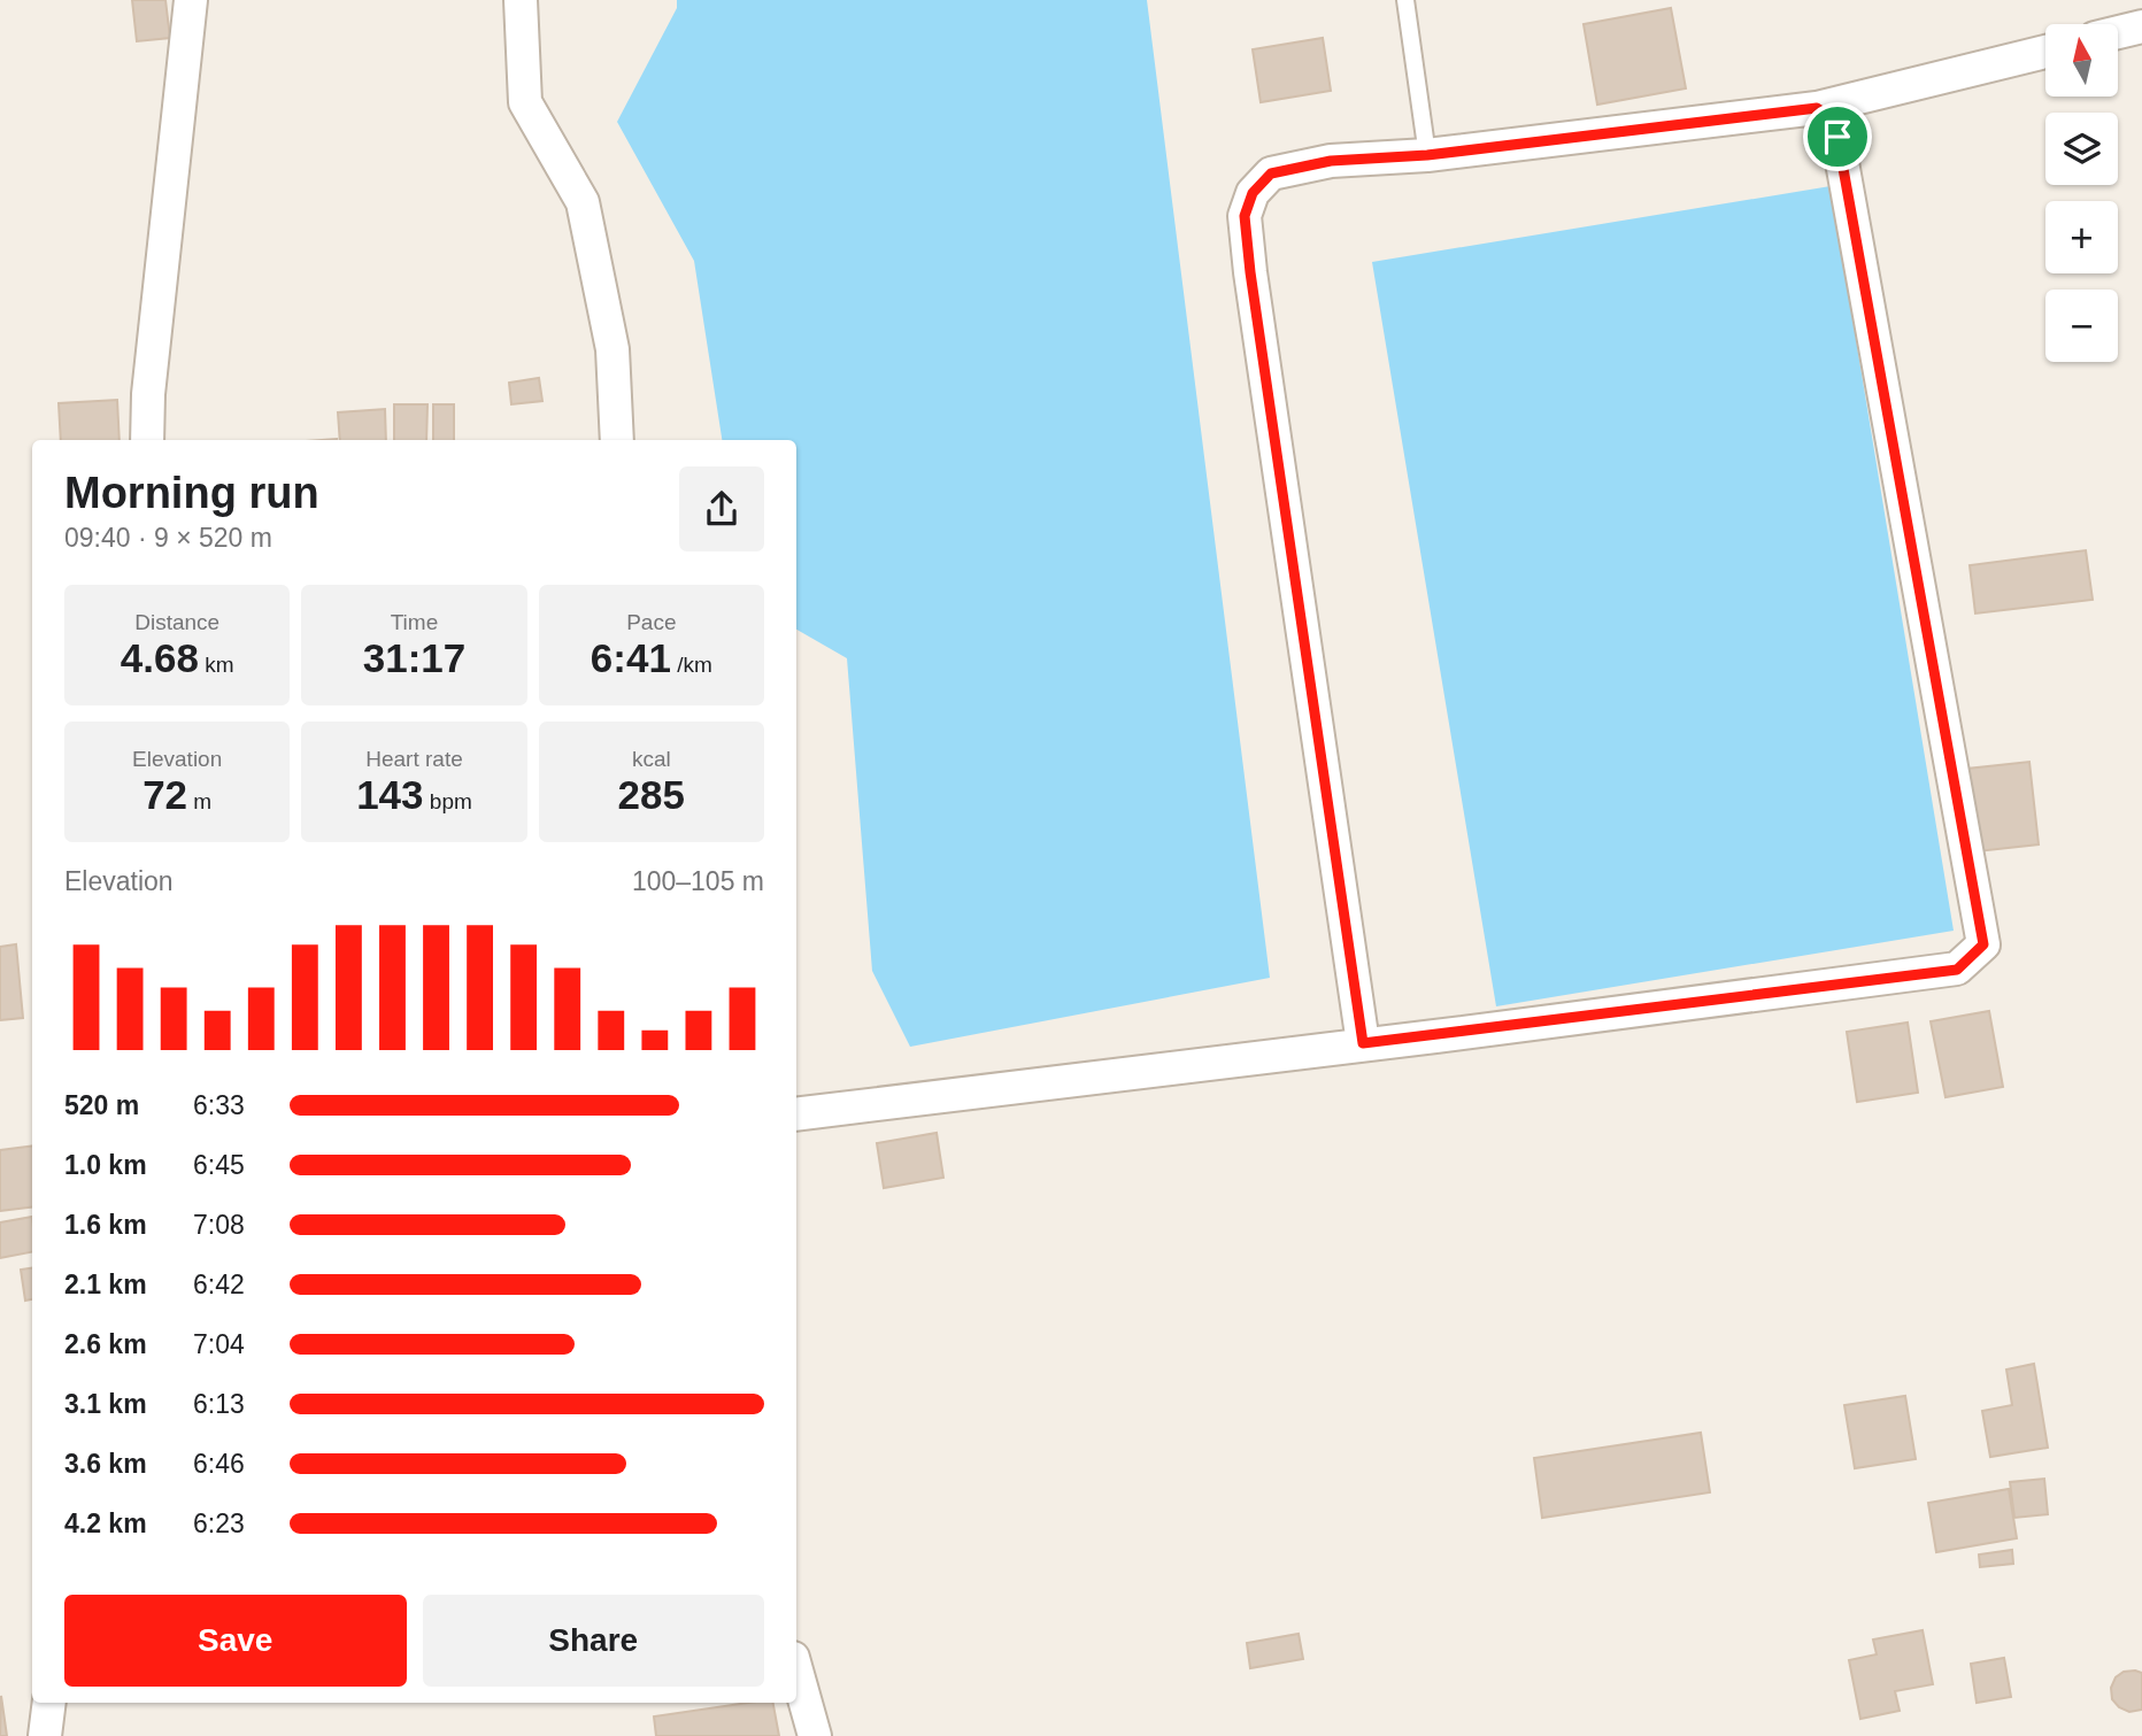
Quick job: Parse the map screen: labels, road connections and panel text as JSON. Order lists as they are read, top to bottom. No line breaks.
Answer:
{"north":"top","page":{"map_buttons":["+","−"],"heading":["Morning run","09:40 · 9 × 520 m"],"stats":[["Distance","4.68 km"],["Time","31:17"],["Pace","6:41 /km"],["Elevation","72 m"],["Heart rate","143 bpm"],["kcal","285"]],"chart":["Elevation","100–105 m"],"list":[{"name":"520 m","note":"6:33"},{"name":"1.0 km","note":"6:45"},{"name":"1.6 km","note":"7:08"},{"name":"2.1 km","note":"6:42"},{"name":"2.6 km","note":"7:04"},{"name":"3.1 km","note":"6:13"},{"name":"3.6 km","note":"6:46"},{"name":"4.2 km","note":"6:23"}],"buttons":["Save","Share"]}}
